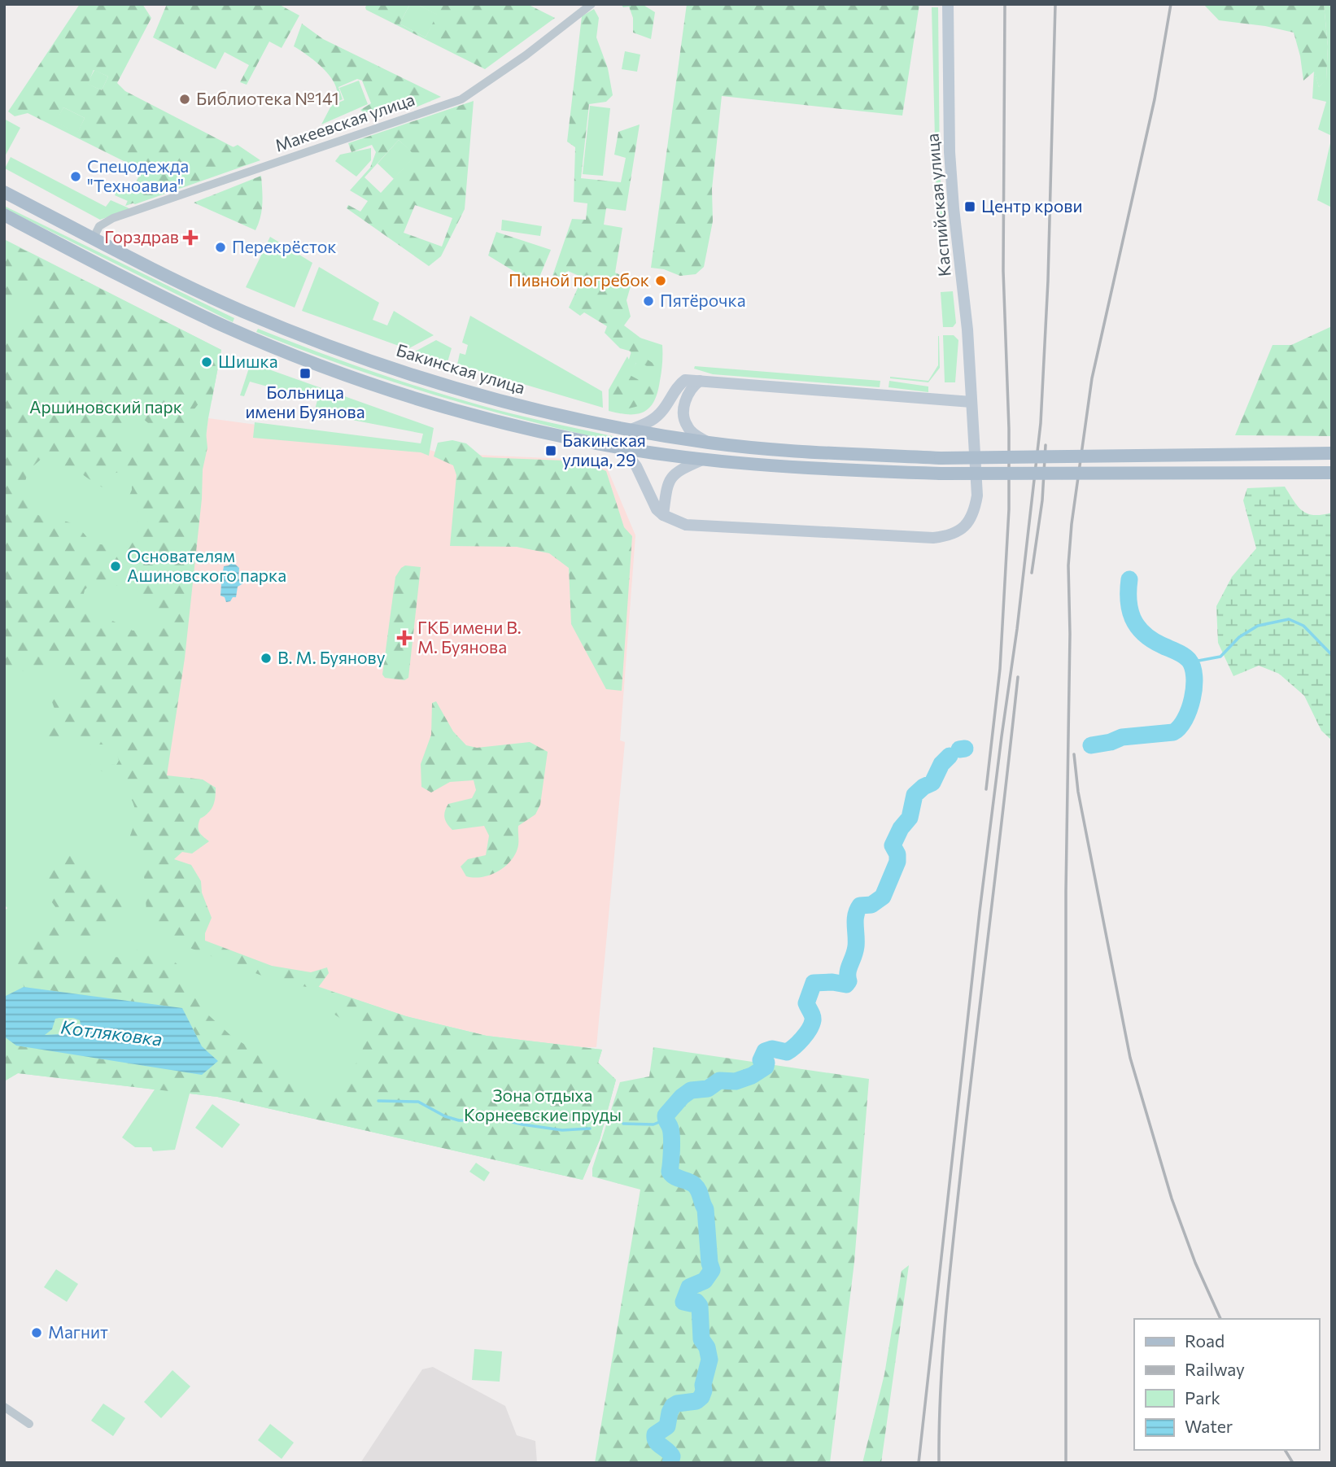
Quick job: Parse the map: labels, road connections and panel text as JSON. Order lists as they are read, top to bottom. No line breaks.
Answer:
{"streets":{"main road":["Каспийская улица","Бакинская улица"],"street":["Макеевская улица"]},"crossings":[["Макеевская улица","Бакинская улица"]],"water":["Котляковка"],"parks":["Аршиновский парк","Зона отдыха Корнеевские пруды"],"places":{"other":["Библиотека №141","Спецодежда \"Техноавиа\"","Перекрёсток","Пивной погребок","Пятёрочка","Шишка","Основателям Ашиновского парка","В. М. Буянову","Магнит"],"transit":["Центр крови","Больница имени Буянова","Бакинская улица, 29"],"health":["Горздрав","ГКБ имени В. М. Буянова"]},"legend":["Road","Railway","Park","Water"]}
